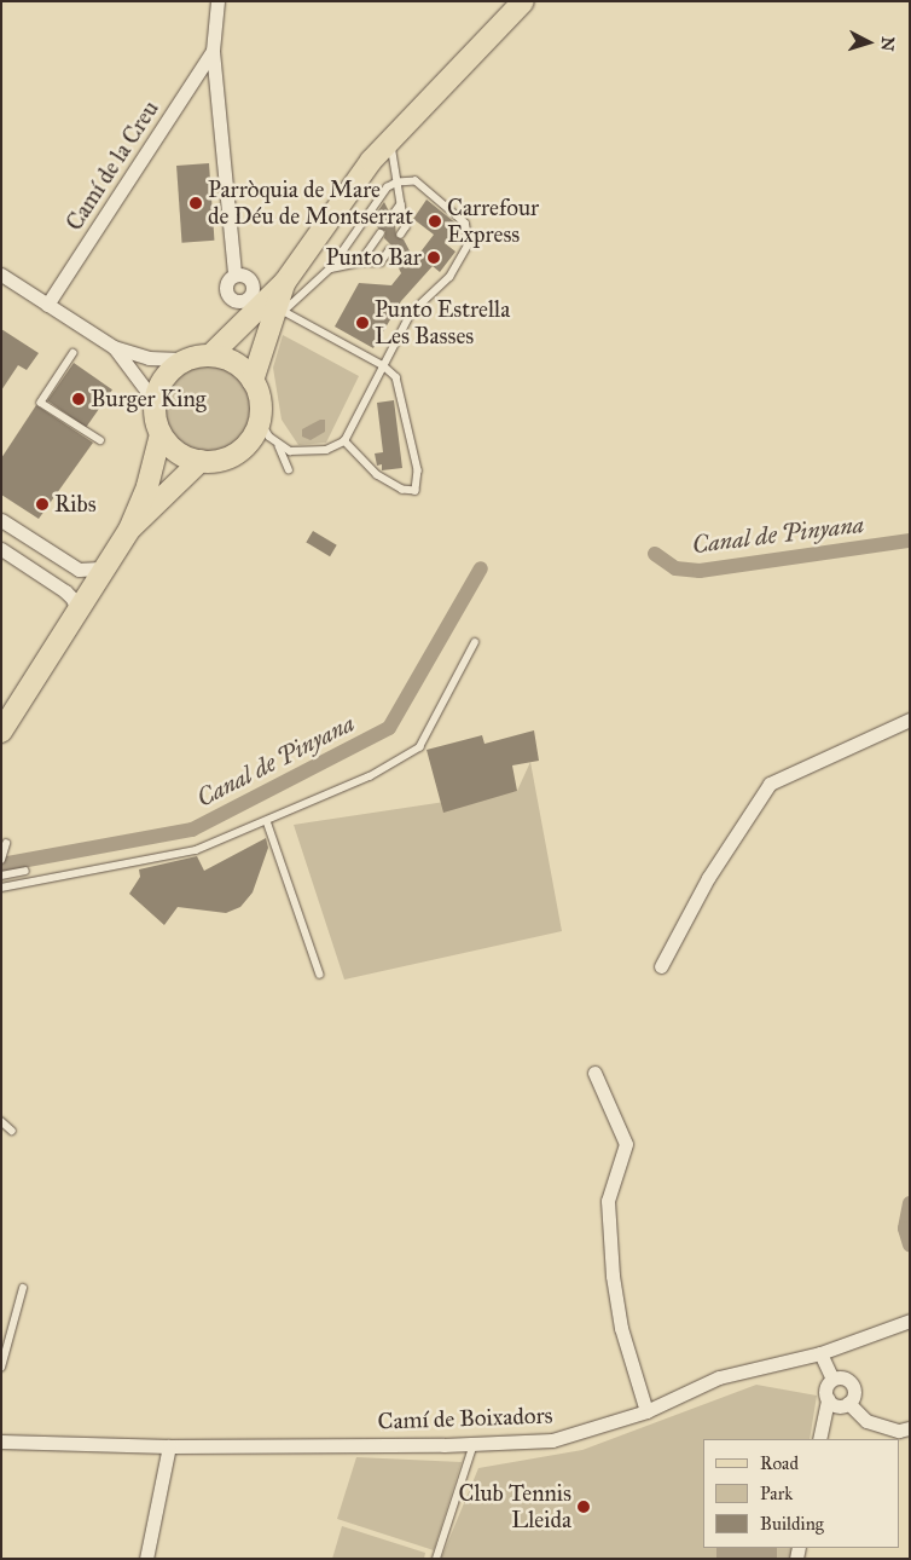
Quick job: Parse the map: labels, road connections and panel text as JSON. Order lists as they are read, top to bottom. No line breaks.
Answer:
{"streets":{"street":["Camí de la Creu","Camí de Boixadors"]},"water":["Canal de Pinyana"],"places":["Parròquia de Mare de Déu de Montserrat","Carrefour Express","Punto Bar","Punto Estrella Les Basses","Burger King","Ribs","Club Tennis Lleida"],"legend":["Road","Park","Building"],"north":"right"}
